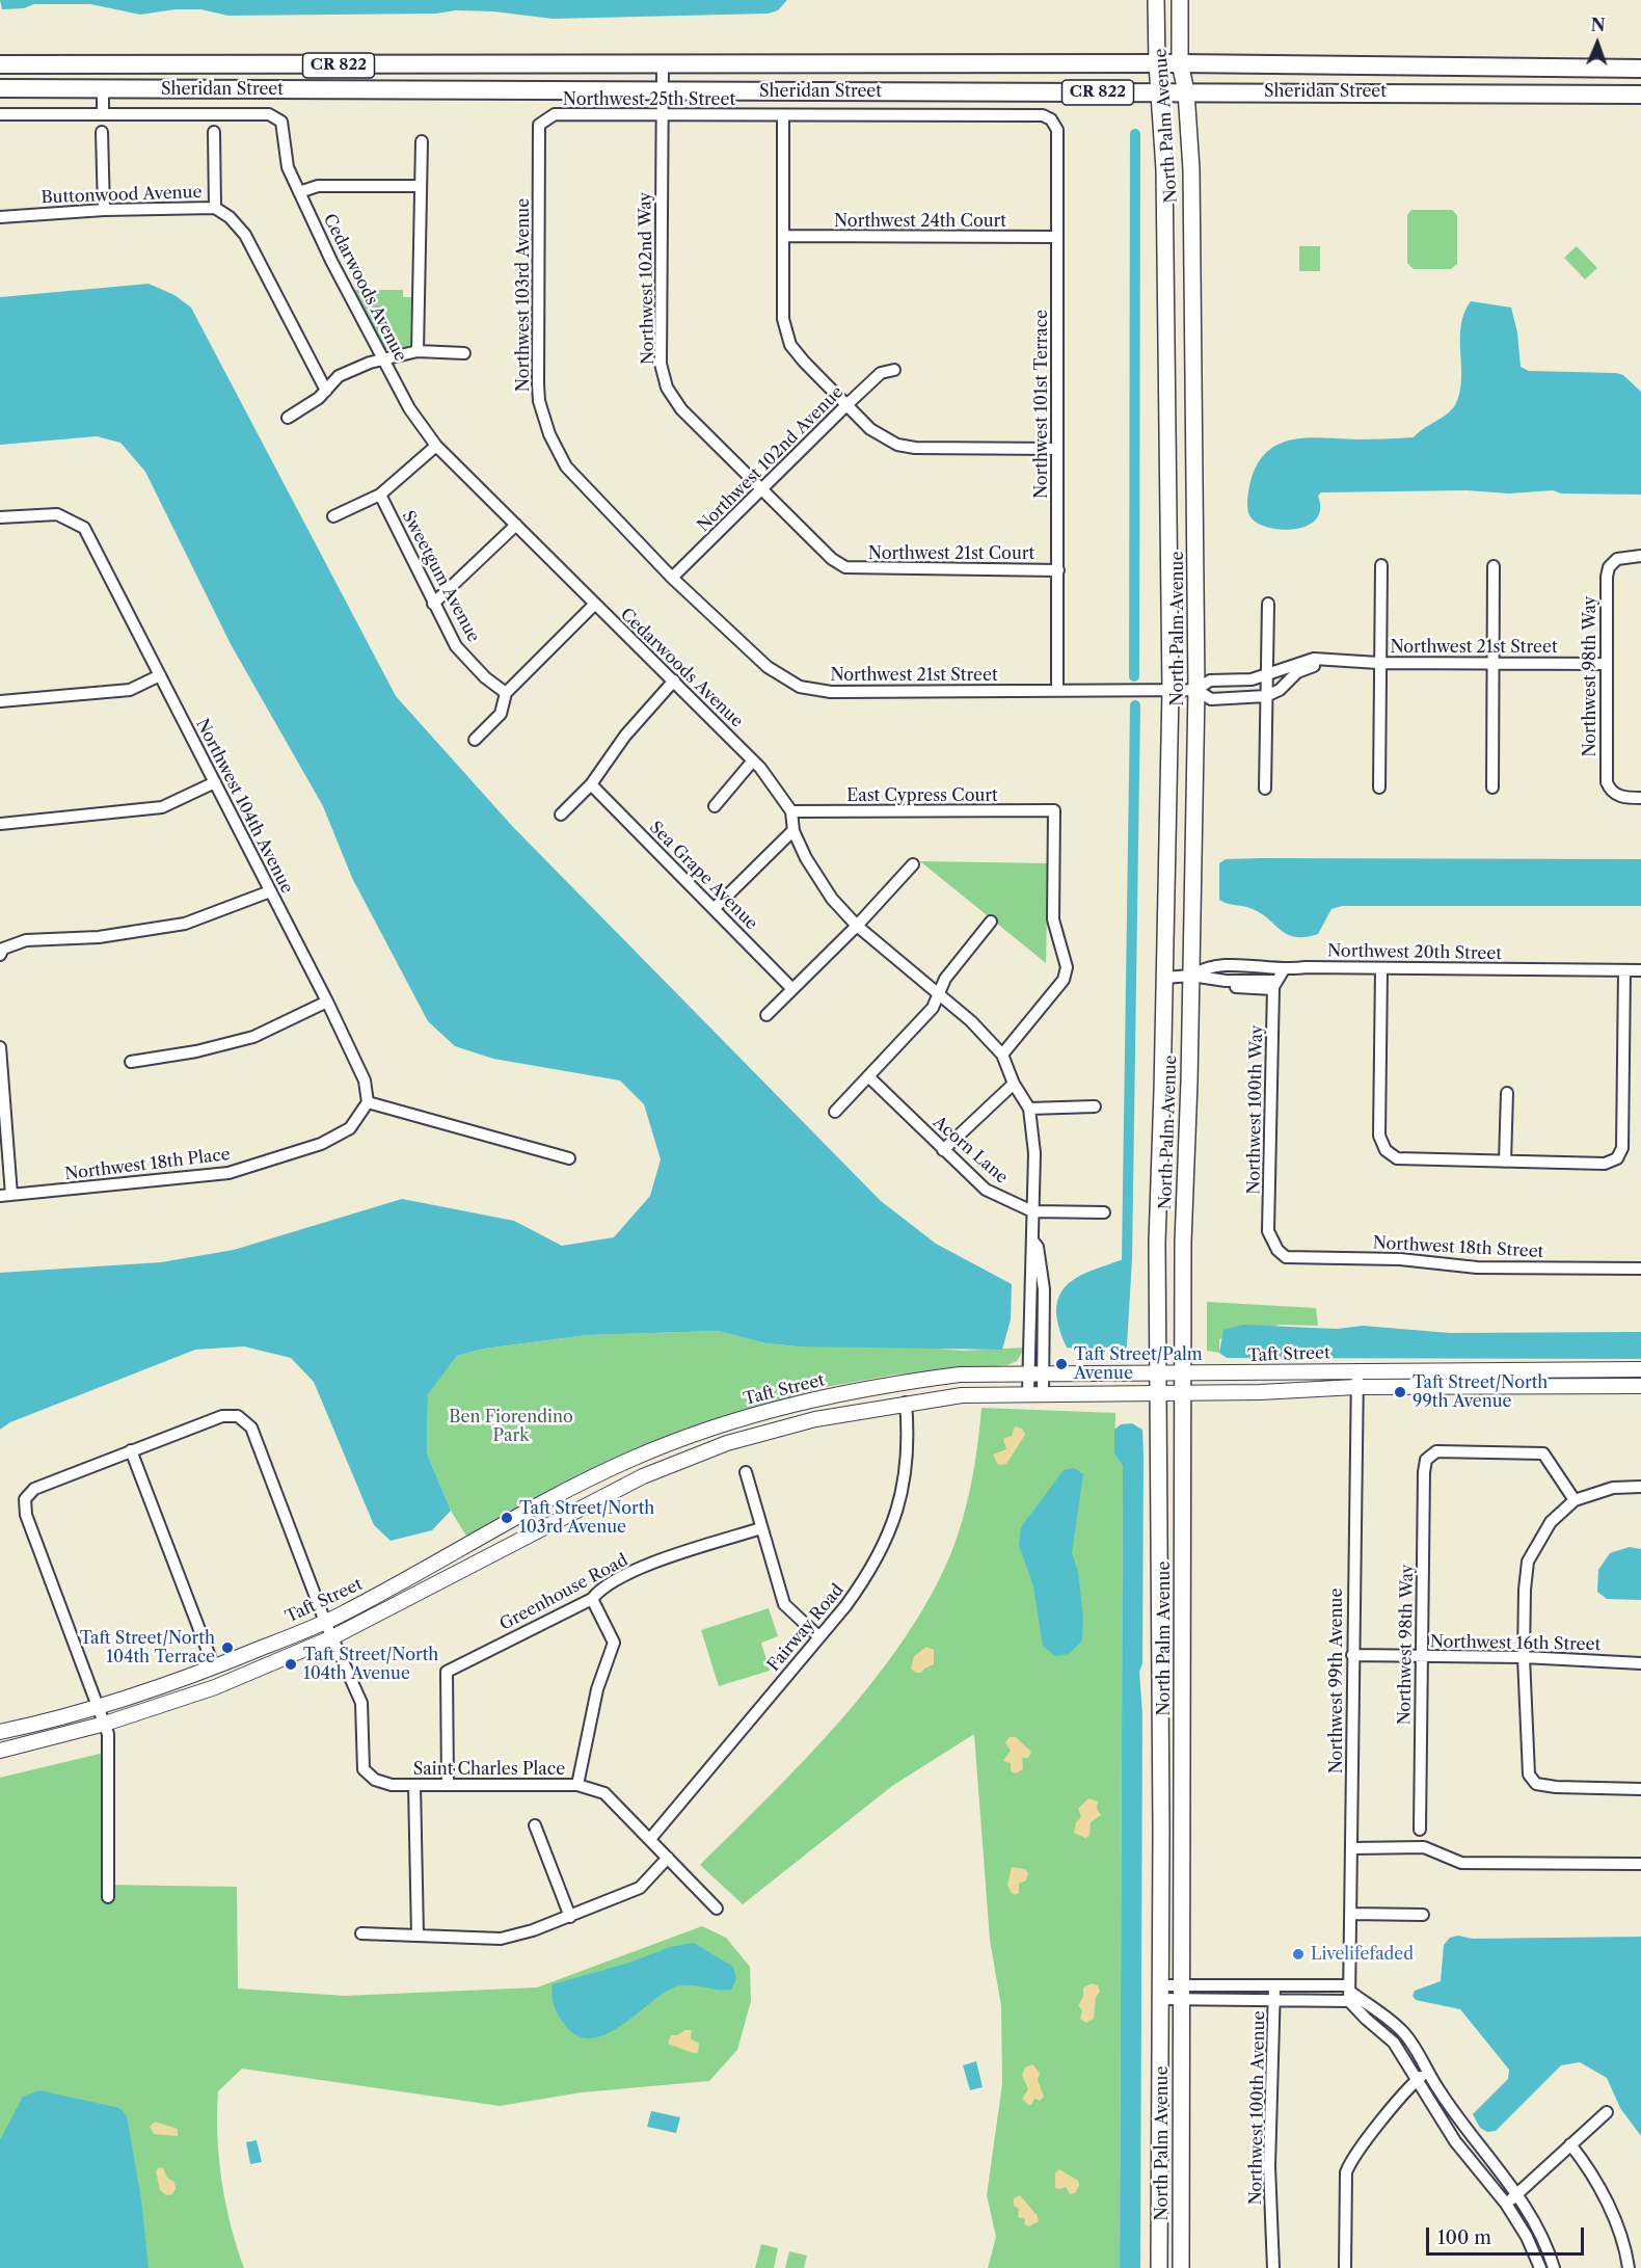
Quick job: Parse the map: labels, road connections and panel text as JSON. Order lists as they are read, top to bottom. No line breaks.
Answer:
{"streets":{"main road":["CR 822","Sheridan Street","North Palm Avenue"],"street":["Northwest 25th Street","Buttonwood Avenue","Northwest 24th Court","Northwest 102nd Way","Cedarwoods Avenue","Northwest 103rd Avenue","Northwest 101st Terrace","Northwest 102nd Avenue","Northwest 21st Court","Sweetgum Avenue","Northwest 21st Street","Northwest 98th Way","East Cypress Court","Northwest 104th Avenue","Sea Grape Avenue","Northwest 20th Street","Northwest 100th Way","Acorn Lane","Northwest 18th Place","Northwest 18th Street","Taft Street","Greenhouse Road","Fairway Road","Northwest 16th Street","Northwest 99th Avenue","Saint Charles Place","Northwest 100th Avenue"]},"crossings":[["Sheridan Street","North Palm Avenue"],["Sheridan Street","Northwest 102nd Way"],["Northwest 25th Street","Northwest 102nd Way"],["Northwest 25th Street","Northwest 103rd Avenue"],["Northwest 25th Street","Northwest 101st Terrace"],["North Palm Avenue","Northwest 21st Street"],["North Palm Avenue","Northwest 20th Street"],["North Palm Avenue","Taft Street"],["Northwest 24th Court","Northwest 101st Terrace"],["Northwest 102nd Way","Northwest 102nd Avenue"],["Northwest 102nd Way","Northwest 21st Court"],["Cedarwoods Avenue","East Cypress Court"],["Northwest 103rd Avenue","Northwest 102nd Avenue"],["Northwest 103rd Avenue","Northwest 21st Street"],["Northwest 101st Terrace","Northwest 21st Court"],["Northwest 101st Terrace","Northwest 21st Street"],["Northwest 102nd Avenue","Northwest 21st Court"],["Northwest 102nd Avenue","Northwest 21st Street"],["Northwest 21st Street","Northwest 98th Way"],["Northwest 98th Way","Northwest 16th Street"],["Northwest 104th Avenue","Northwest 18th Place"],["Northwest 20th Street","Northwest 100th Way"],["Northwest 100th Way","Northwest 18th Street"],["Taft Street","Fairway Road"],["Taft Street","Northwest 99th Avenue"],["Taft Street","Saint Charles Place"],["Greenhouse Road","Saint Charles Place"],["Fairway Road","Saint Charles Place"],["Northwest 16th Street","Northwest 99th Avenue"]],"parks":["Ben Fiorendino Park"],"places":["Taft Street/Palm Avenue","Taft Street/North 99th Avenue","Taft Street/North 103rd Avenue","Taft Street/North 104th Terrace","Taft Street/North 104th Avenue","Livelifefaded"],"scale_bar":"100 m","north":"top"}
